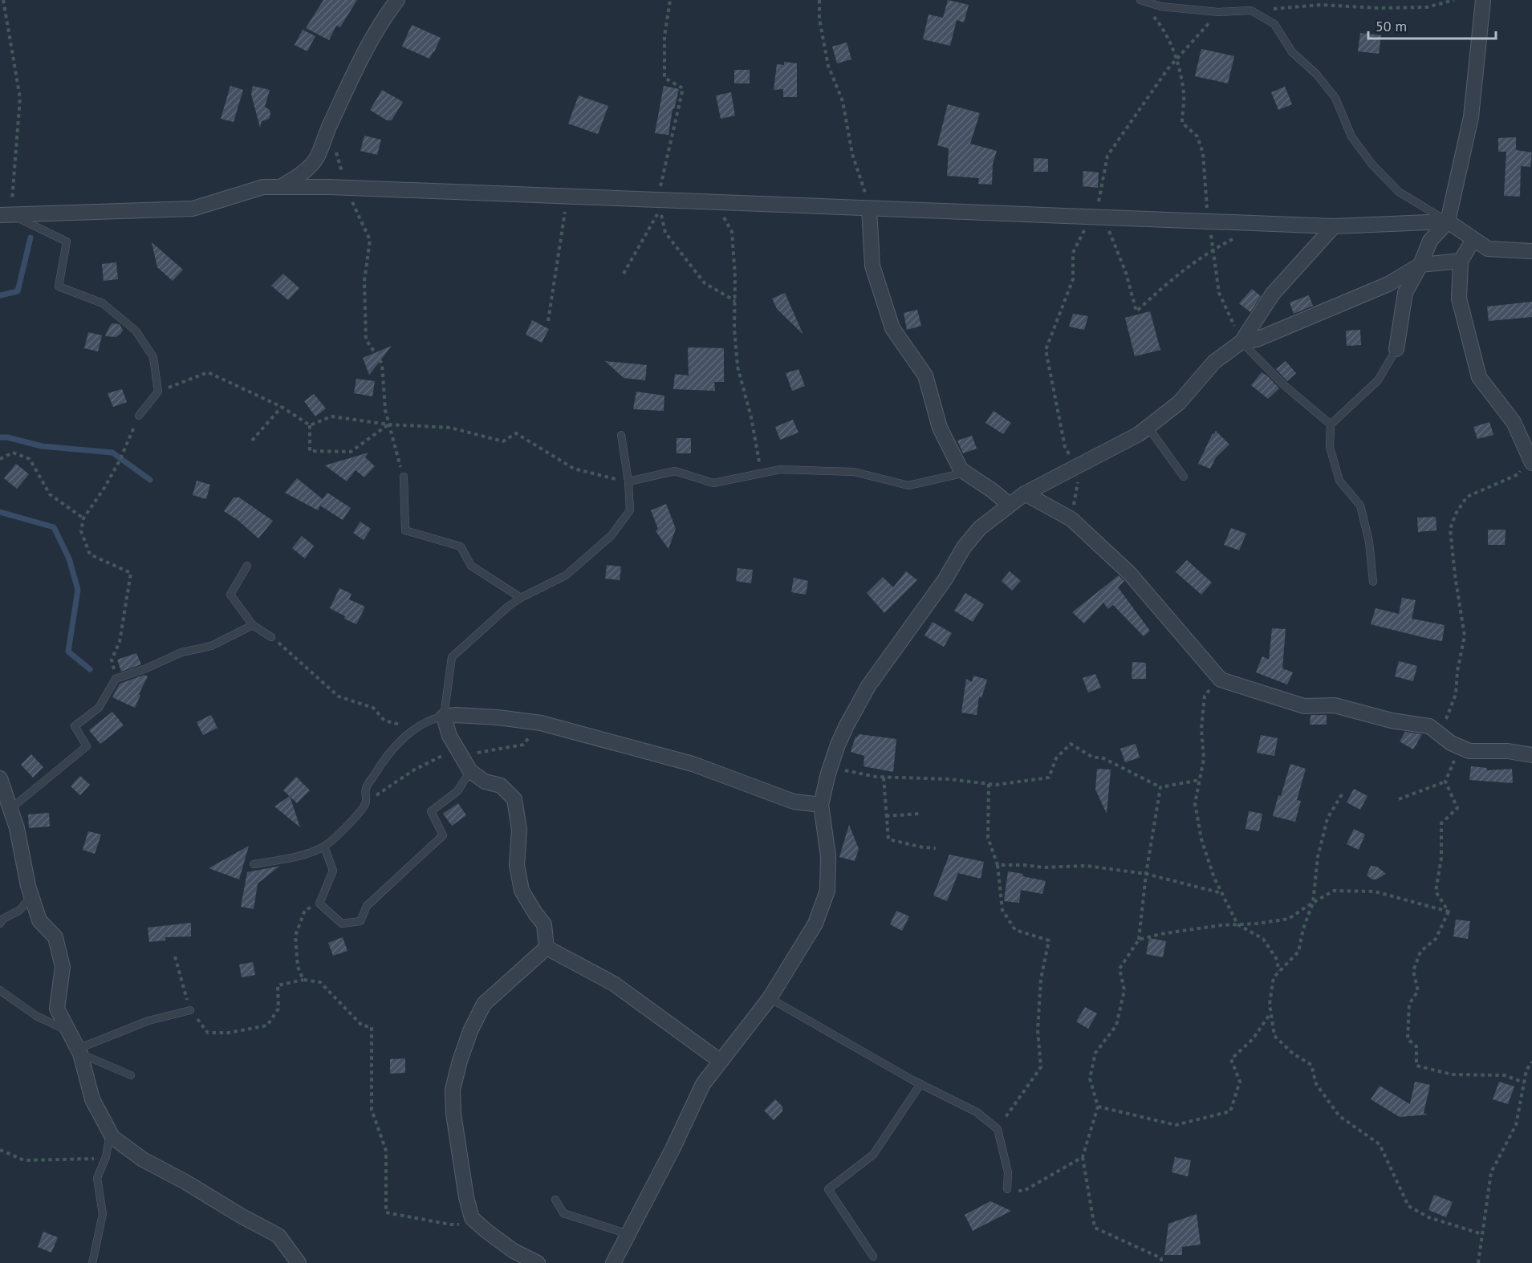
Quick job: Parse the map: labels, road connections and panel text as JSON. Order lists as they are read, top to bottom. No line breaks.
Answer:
{"scale_bar":"50 m"}
